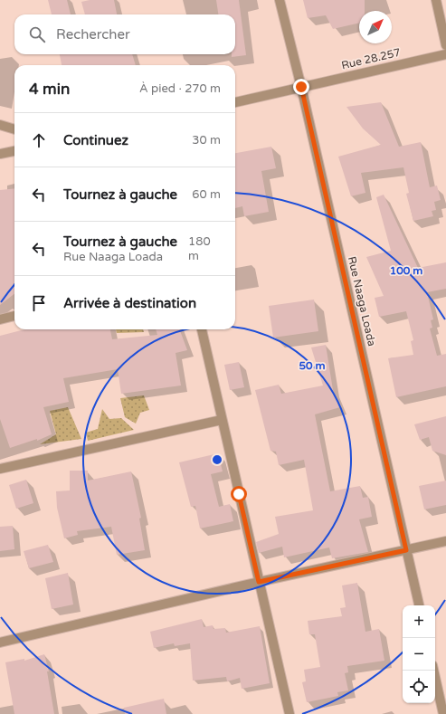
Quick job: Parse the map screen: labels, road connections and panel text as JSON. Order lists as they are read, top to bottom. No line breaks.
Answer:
{"streets":{"street":["Rue 28.257","Rue Naaga Loada"]},"crossings":[["Rue 28.257","Rue Naaga Loada"]],"north":"top right","page":{"search":"Rechercher","heading":["4 min","À pied · 270 m"],"list":[["Continuez","30 m"],["Tournez à gauche","60 m"],["Tournez à gauche","Rue Naaga Loada","180 m"],"Arrivée à destination"],"map_buttons":["+","−"]},"rings":["100 m","50 m"]}
